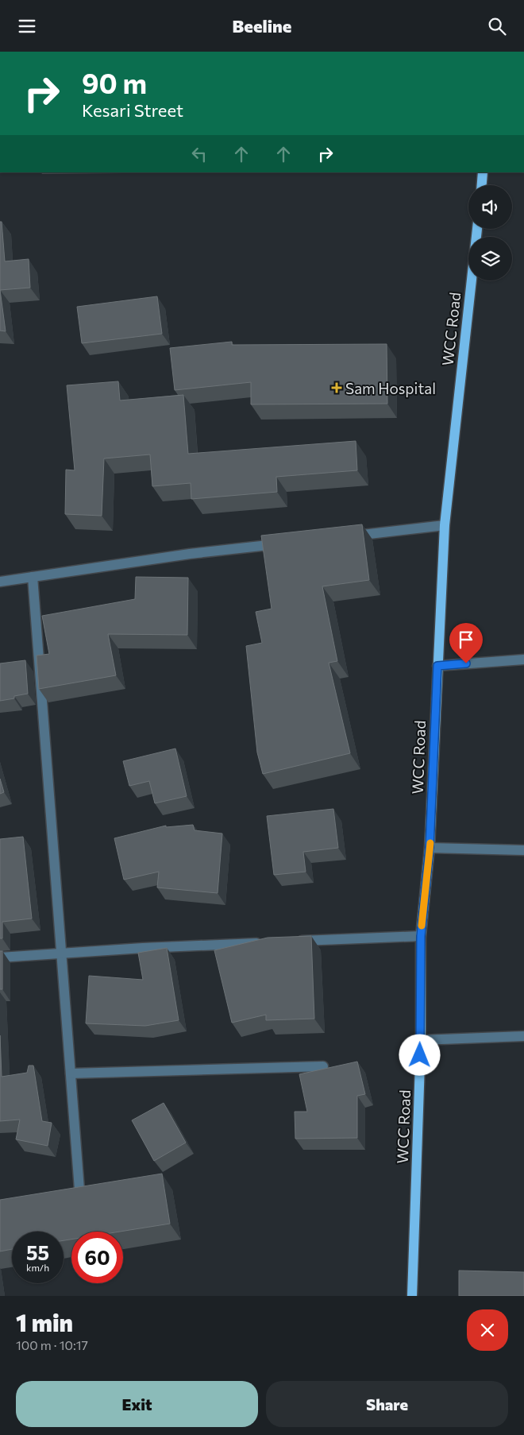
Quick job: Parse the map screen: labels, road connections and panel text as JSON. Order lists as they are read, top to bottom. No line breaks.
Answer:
{"streets":{"main road":["WCC Road"]},"places":{"health":["Sam Hospital"]},"page":{"header":"Beeline","turn":["90 m","Kesari Street"],"speed":"55 km/h","limit":"60","heading":["1 min","100 m · 10:17"],"buttons":["Exit","Share"]}}
